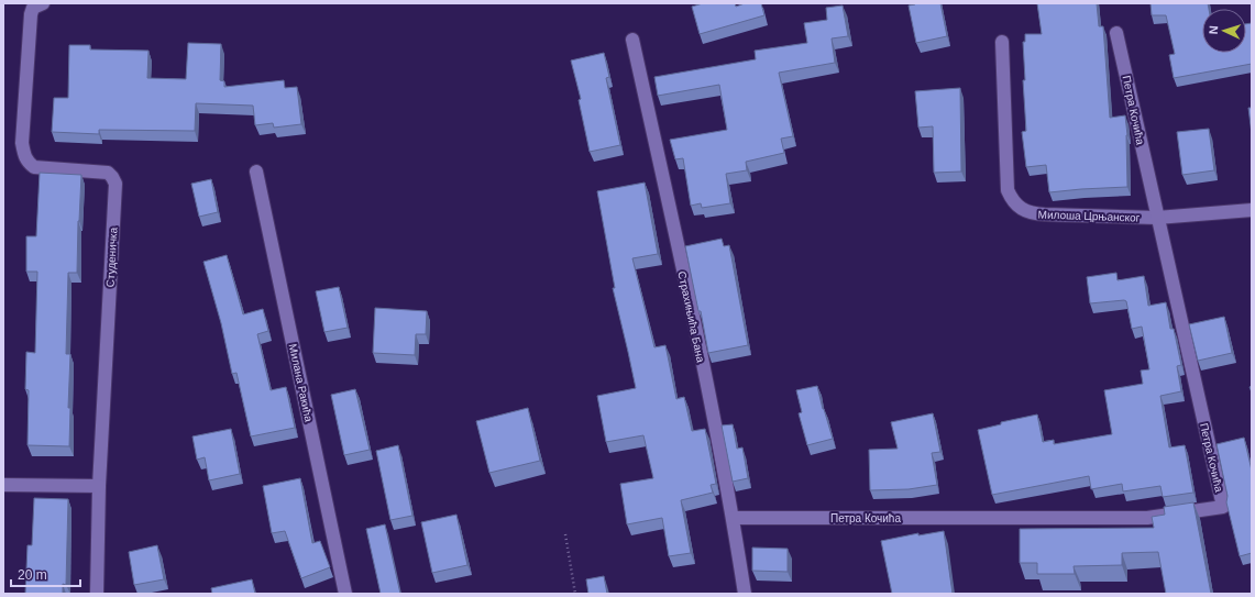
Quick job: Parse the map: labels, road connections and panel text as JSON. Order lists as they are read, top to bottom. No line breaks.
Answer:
{"streets":{"street":["Петра Кочића","Милоша Црњанског","Студеничка","Страхињића Бана","Милана Ракића"]},"crossings":[["Петра Кочића","Милоша Црњанског"],["Петра Кочића","Страхињића Бана"]],"scale_bar":"20 m","north":"left"}
